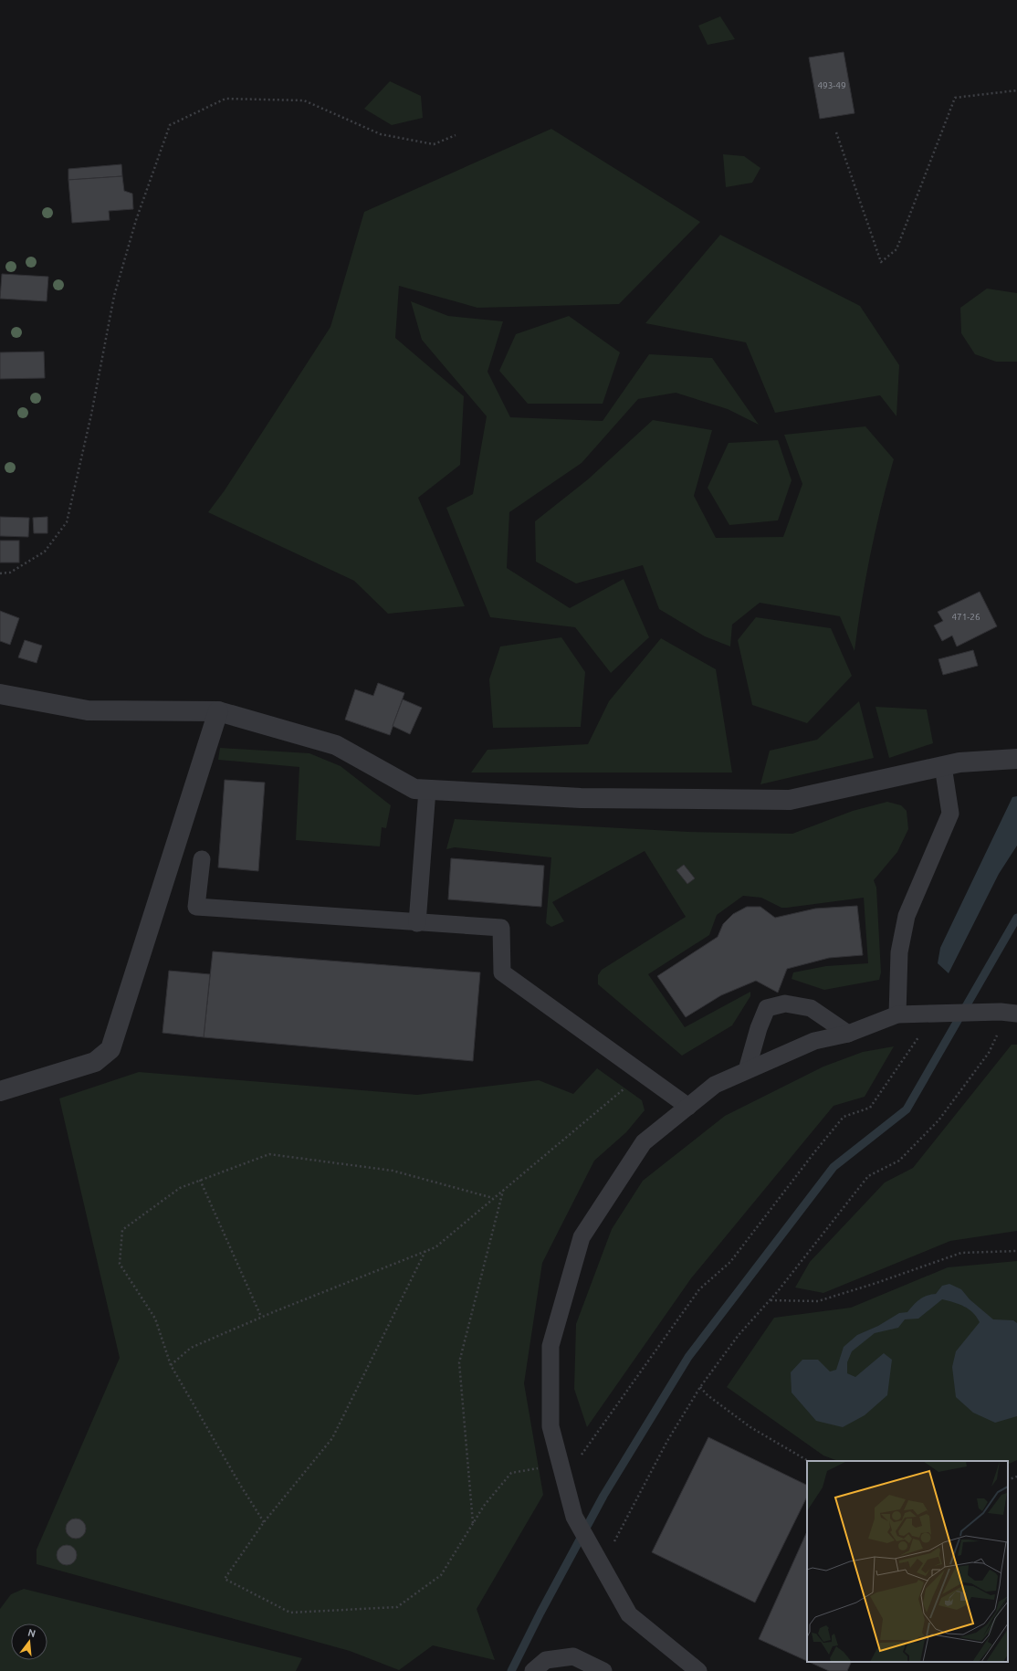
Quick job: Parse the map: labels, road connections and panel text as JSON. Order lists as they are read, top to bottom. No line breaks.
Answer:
{"house_numbers":["493-49","471-26"],"north":"top"}
